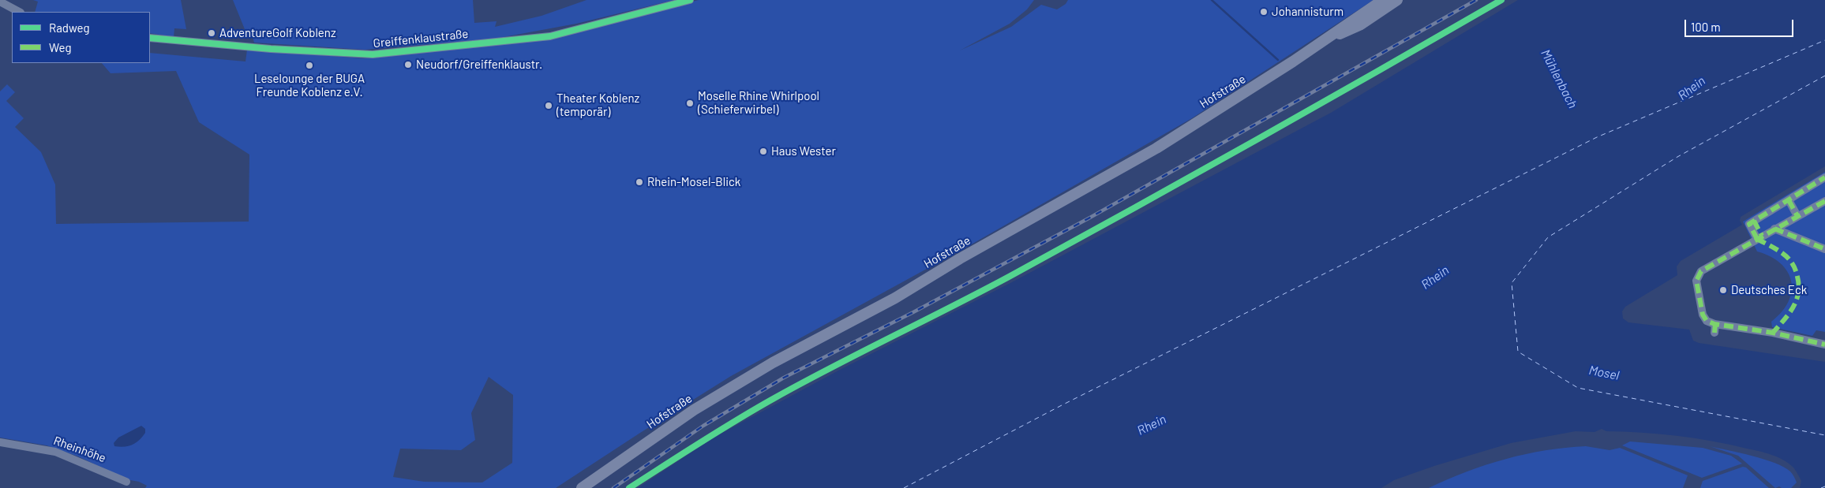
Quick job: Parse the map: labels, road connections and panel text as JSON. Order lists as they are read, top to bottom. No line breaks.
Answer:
{"streets":{"main road":["Hofstraße"],"street":["Greiffenklaustraße","Rheinhöhe"]},"water":["Mühlenbach","Rhein","Mosel"],"places":["Johannisturm","AdventureGolf Koblenz","Neudorf/Greiffenklaustr.","Leselounge der BUGA Freunde Koblenz e.V.","Moselle Rhine Whirlpool (Schieferwirbel)","Theater Koblenz (temporär)","Haus Wester","Rhein-Mosel-Blick","Deutsches Eck"],"legend":["Radweg","Weg"],"scale_bar":"100 m"}
